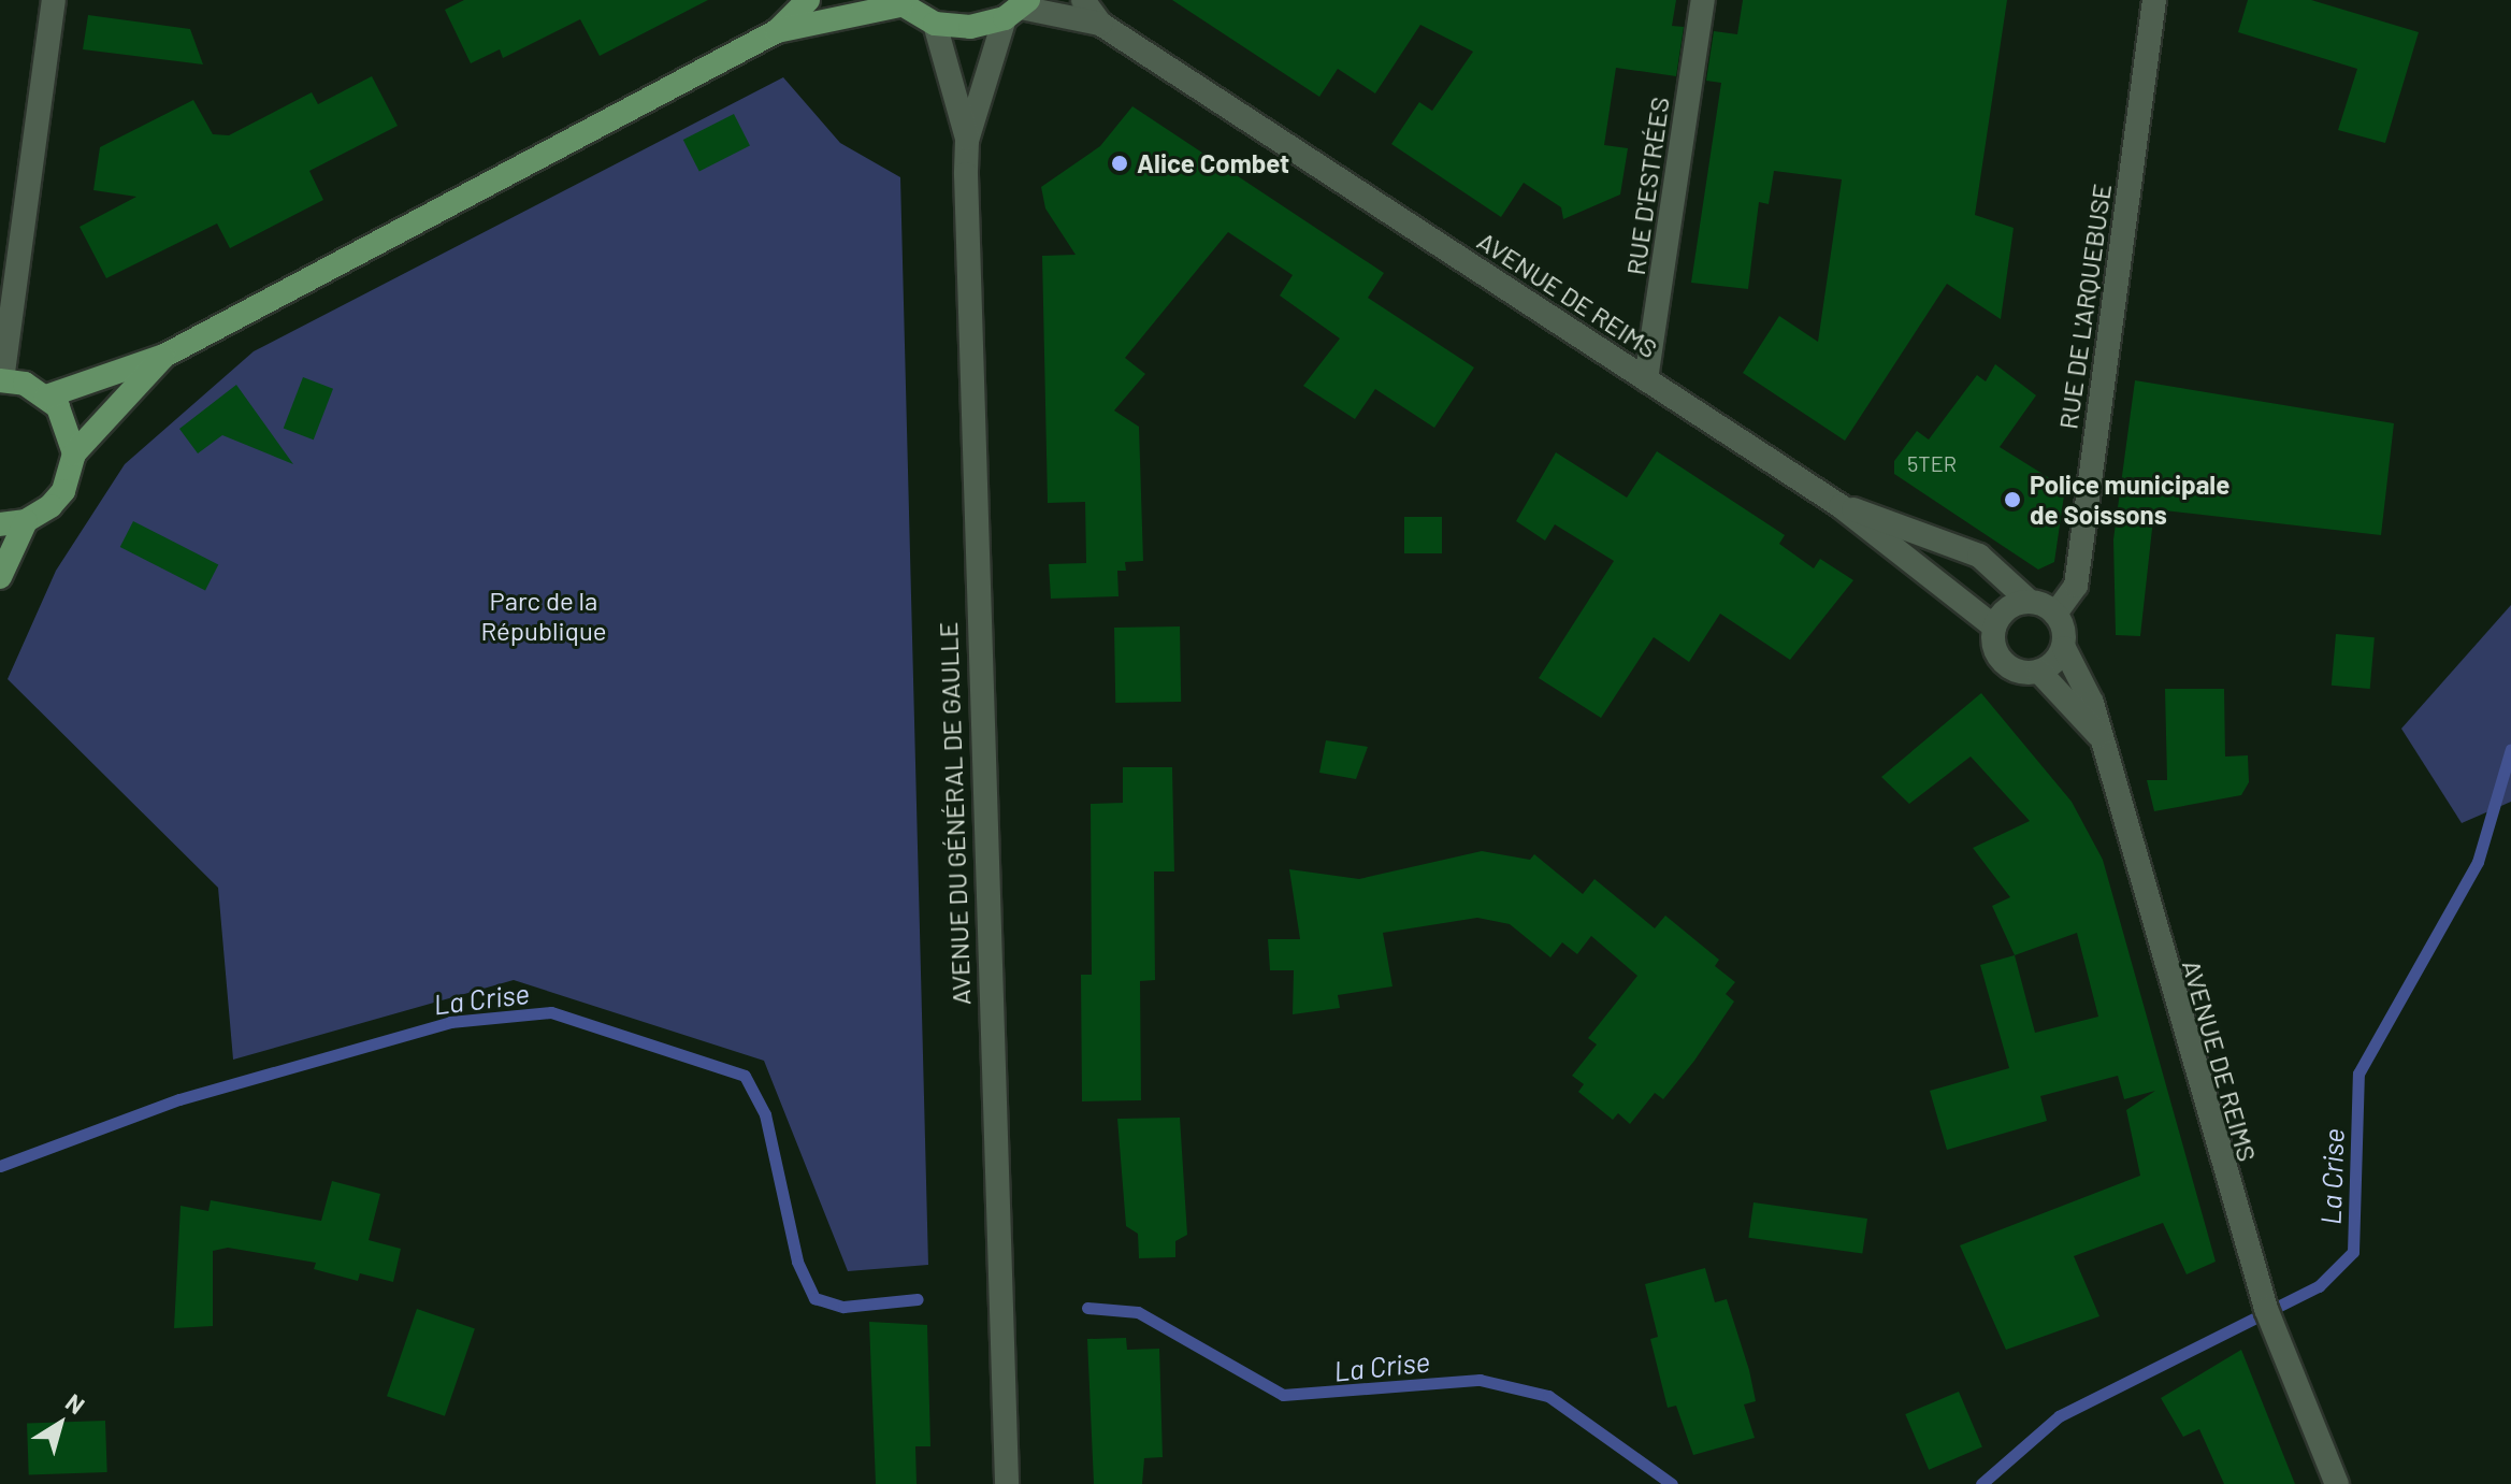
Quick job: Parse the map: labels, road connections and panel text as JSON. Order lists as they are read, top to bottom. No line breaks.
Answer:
{"streets":{"street":["RUE D'ESTRÉES","AVENUE DE REIMS","RUE DE L'ARQUEBUSE","AVENUE DU GÉNÉRAL DE GAULLE"]},"crossings":[["RUE D'ESTRÉES","AVENUE DE REIMS"],["AVENUE DE REIMS","RUE DE L'ARQUEBUSE"],["AVENUE DE REIMS","AVENUE DU GÉNÉRAL DE GAULLE"]],"water":["La Crise"],"parks":["Parc de la République"],"places":["Alice Combet","Police municipale de Soissons"],"house_numbers":["5TER"],"north":"top right"}
